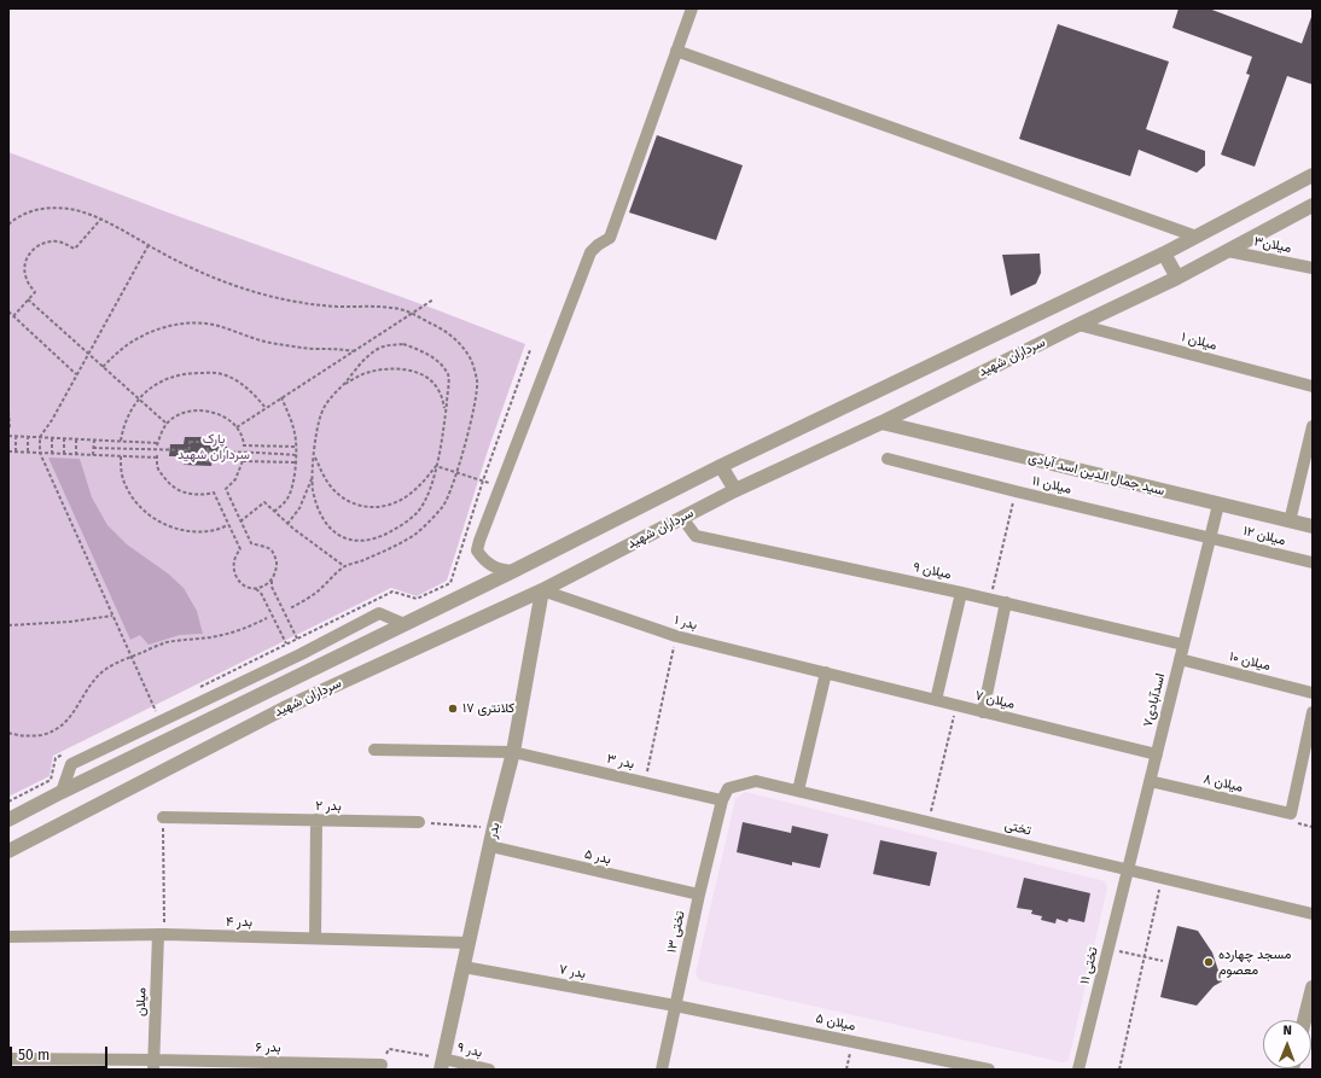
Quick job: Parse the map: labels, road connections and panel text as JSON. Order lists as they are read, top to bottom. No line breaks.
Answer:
{"streets":{"street":["میلان۳","میلان ۱","سرداران شهید","سید جمال الدین اسد آبادی","میلان ۱۱","میلان ۱۲","میلان ۹","بدر ۱","میلان ۱۰","میلان ۷","اسدآبادی۷","بدر ۳","میلان ۸","بدر ۲","تختی","بدر","بدر ۵","بدر ۴","تختی ۱۳","تختی ۱۱","بدر ۷","میلان","میلان ۵","بدر ۶","بدر ۹"]},"crossings":[["میلان۳","سرداران شهید"],["میلان ۱","سرداران شهید"],["سرداران شهید","سید جمال الدین اسد آبادی"],["سرداران شهید","میلان ۹"],["سرداران شهید","بدر ۱"],["سرداران شهید","بدر"],["میلان ۱۱","میلان ۱۲"],["میلان ۱۱","اسدآبادی۷"],["میلان ۱۲","اسدآبادی۷"],["میلان ۹","اسدآبادی۷"],["بدر ۱","میلان ۷"],["بدر ۱","بدر"],["میلان ۱۰","اسدآبادی۷"],["میلان ۷","اسدآبادی۷"],["اسدآبادی۷","میلان ۸"],["اسدآبادی۷","تختی"],["اسدآبادی۷","تختی ۱۱"],["بدر ۳","تختی"],["بدر ۳","بدر"],["بدر ۳","تختی ۱۳"],["تختی","تختی ۱۳"],["تختی","تختی ۱۱"],["بدر","بدر ۵"],["بدر","بدر ۴"],["بدر","بدر ۷"],["بدر","بدر ۹"],["بدر ۵","تختی ۱۳"],["بدر ۴","میلان"],["تختی ۱۳","بدر ۷"],["تختی ۱۳","میلان ۵"],["بدر ۷","میلان ۵"],["میلان","بدر ۶"]],"parks":["پارک سرداران شهید"],"places":["کلانتری ۱۷","مسجد چهارده معصوم"],"scale_bar":"50 m","north":"top"}
